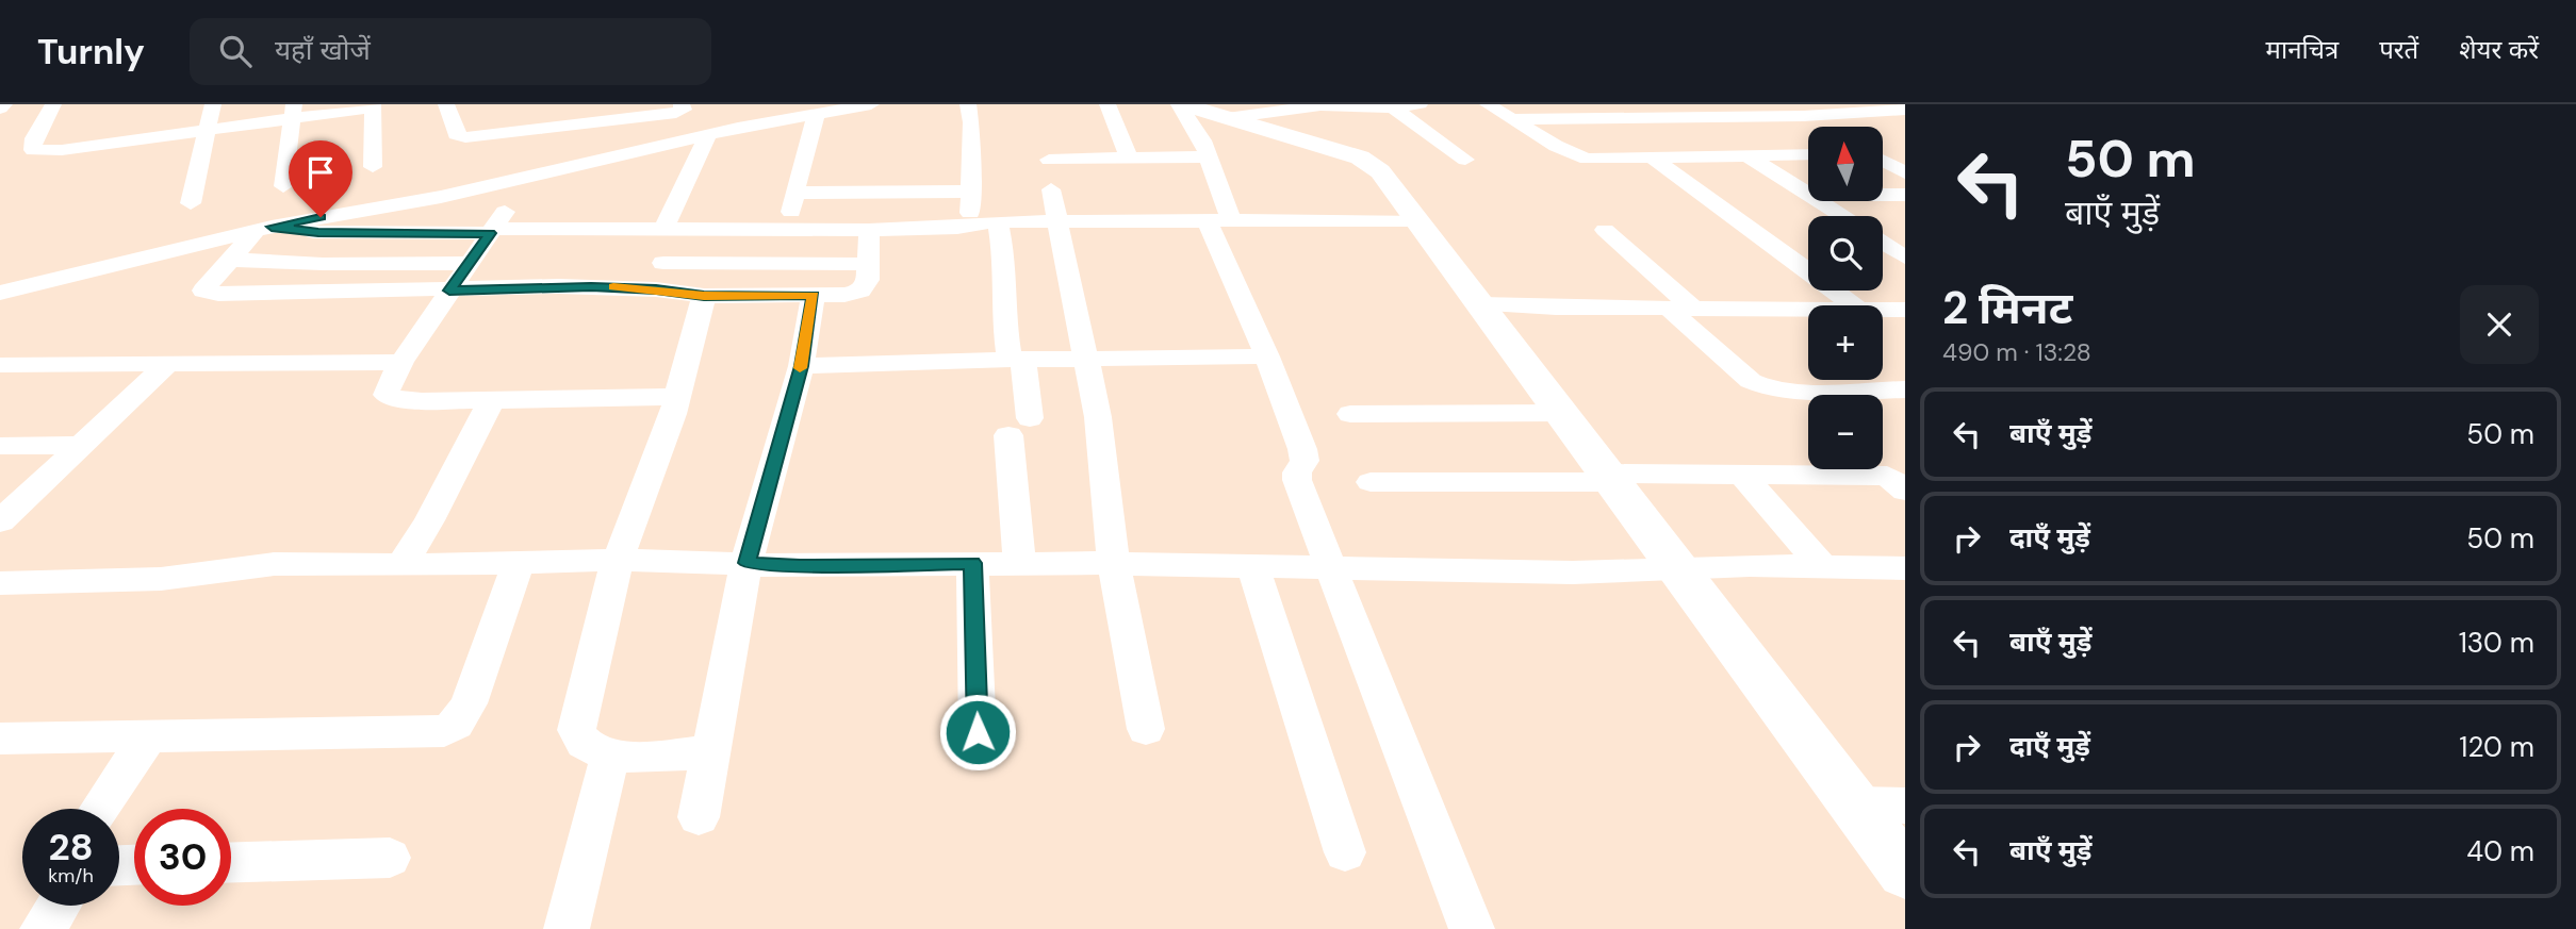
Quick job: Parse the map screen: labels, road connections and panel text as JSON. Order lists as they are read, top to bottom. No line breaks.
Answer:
{"north":"top","page":{"header":"Turnly","search":"यहाँ खोजें","nav":["मानचित्र","परतें","शेयर करें"],"turn":["50 m","बाएँ मुड़ें"],"map_buttons":["+","−"],"heading":["2 मिनट","490 m · 13:28"],"list":[{"name":"बाएँ मुड़ें","value":"50 m"},{"name":"दाएँ मुड़ें","value":"50 m"},{"name":"बाएँ मुड़ें","value":"130 m"},{"name":"दाएँ मुड़ें","value":"120 m"},{"name":"बाएँ मुड़ें","value":"40 m"}],"speed":"28 km/h","limit":"30"}}
